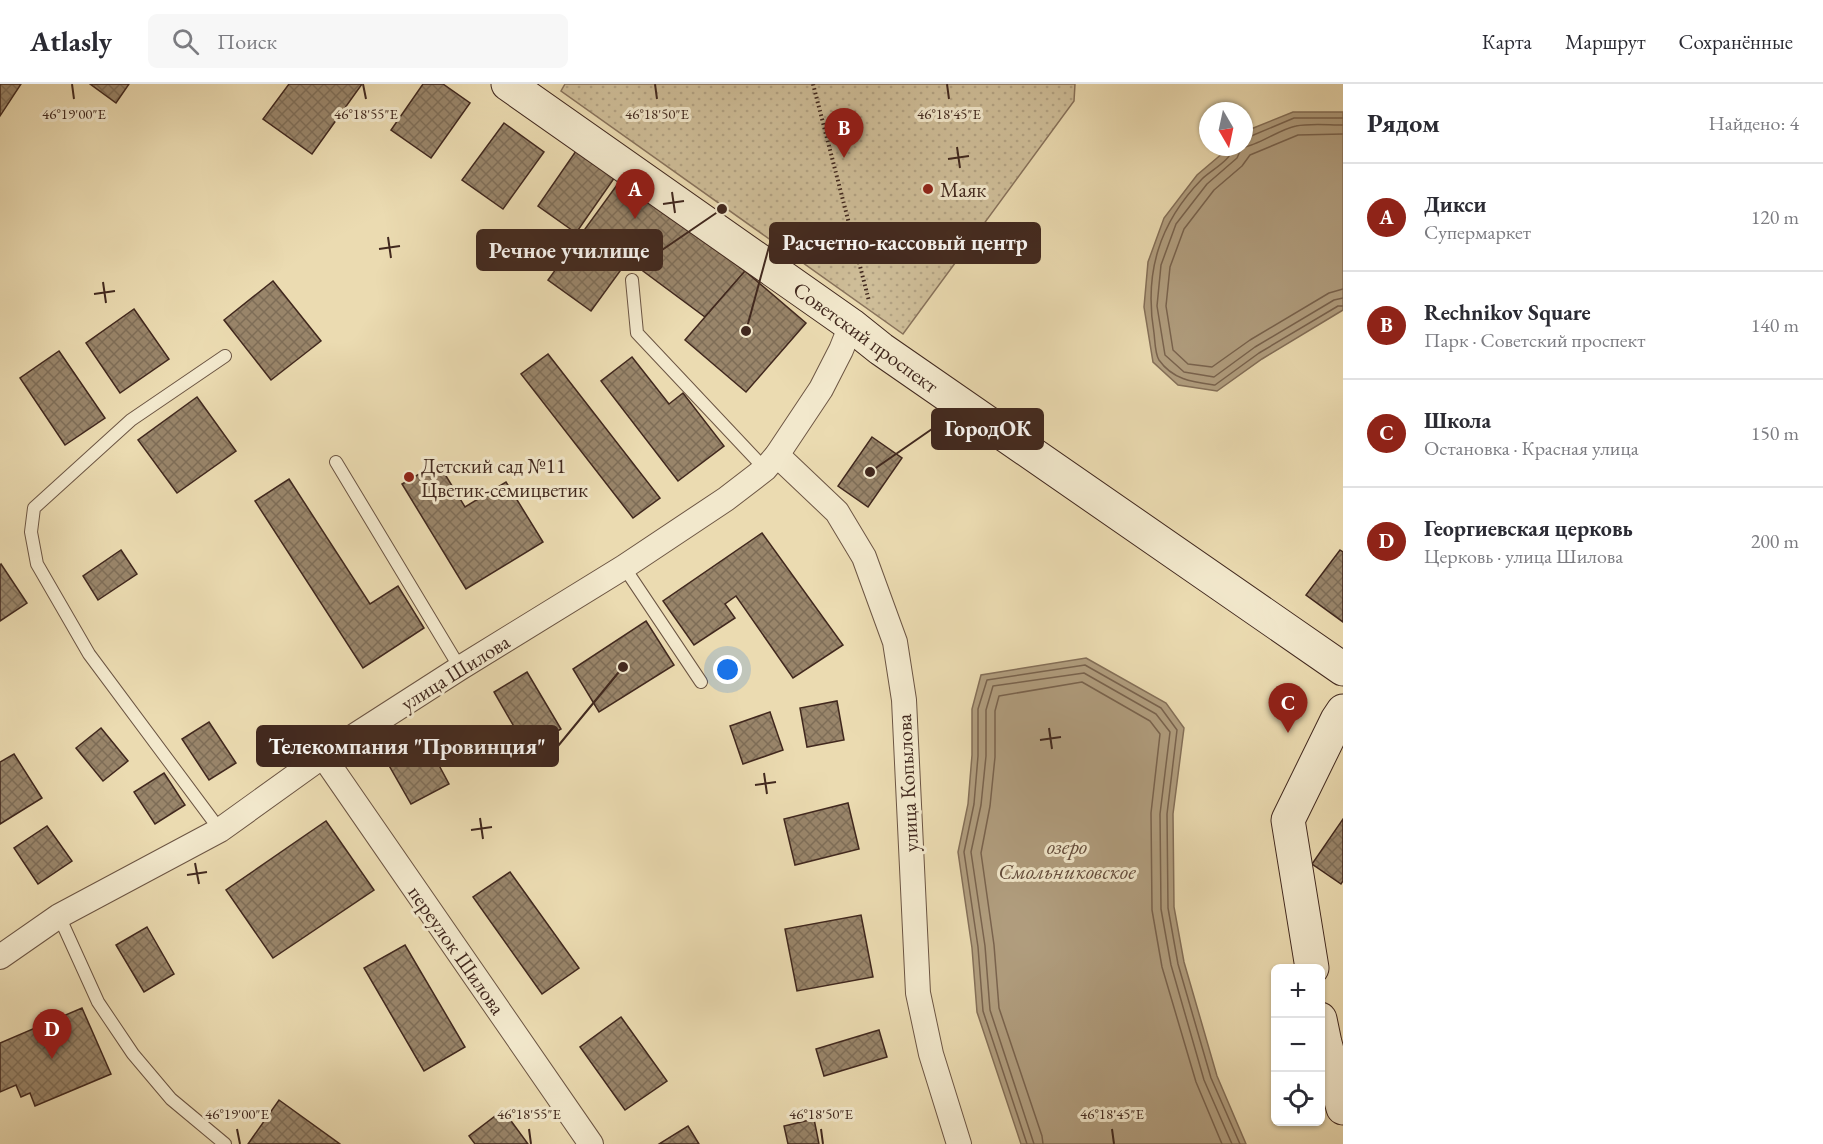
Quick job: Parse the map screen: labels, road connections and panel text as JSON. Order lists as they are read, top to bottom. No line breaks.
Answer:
{"streets":{"main road":["Советский проспект"],"street":["улица Шилова","улица Копылова","переулок Шилова"]},"crossings":[["Советский проспект","улица Шилова"],["улица Шилова","улица Копылова"],["улица Шилова","переулок Шилова"]],"water":["озеро Смольниковское"],"places":["Маяк","Речное училище","Расчетно-кассовый центр","ГородОК","Детский сад №11 Цветик-семицветик","Телекомпания \"Провинция\""],"north":"bottom","page":{"header":"Atlasly","search":"Поиск","nav":["Карта","Маршрут","Сохранённые"],"heading":["Рядом","Найдено: 4"],"pins":["B","A","C","D"],"list":[{"mark":"A","name":"Дикси","note":"Супермаркет","value":"120 m"},{"mark":"B","name":"Rechnikov Square","note":"Парк · Советский проспект","value":"140 m"},{"mark":"C","name":"Школа","note":"Остановка · Красная улица","value":"150 m"},{"mark":"D","name":"Георгиевская церковь","note":"Церковь · улица Шилова","value":"200 m"}],"map_buttons":["+","−"]},"coordinates":["46°19'00\"E","46°18'55\"E","46°18'50\"E","46°18'45\"E"]}
